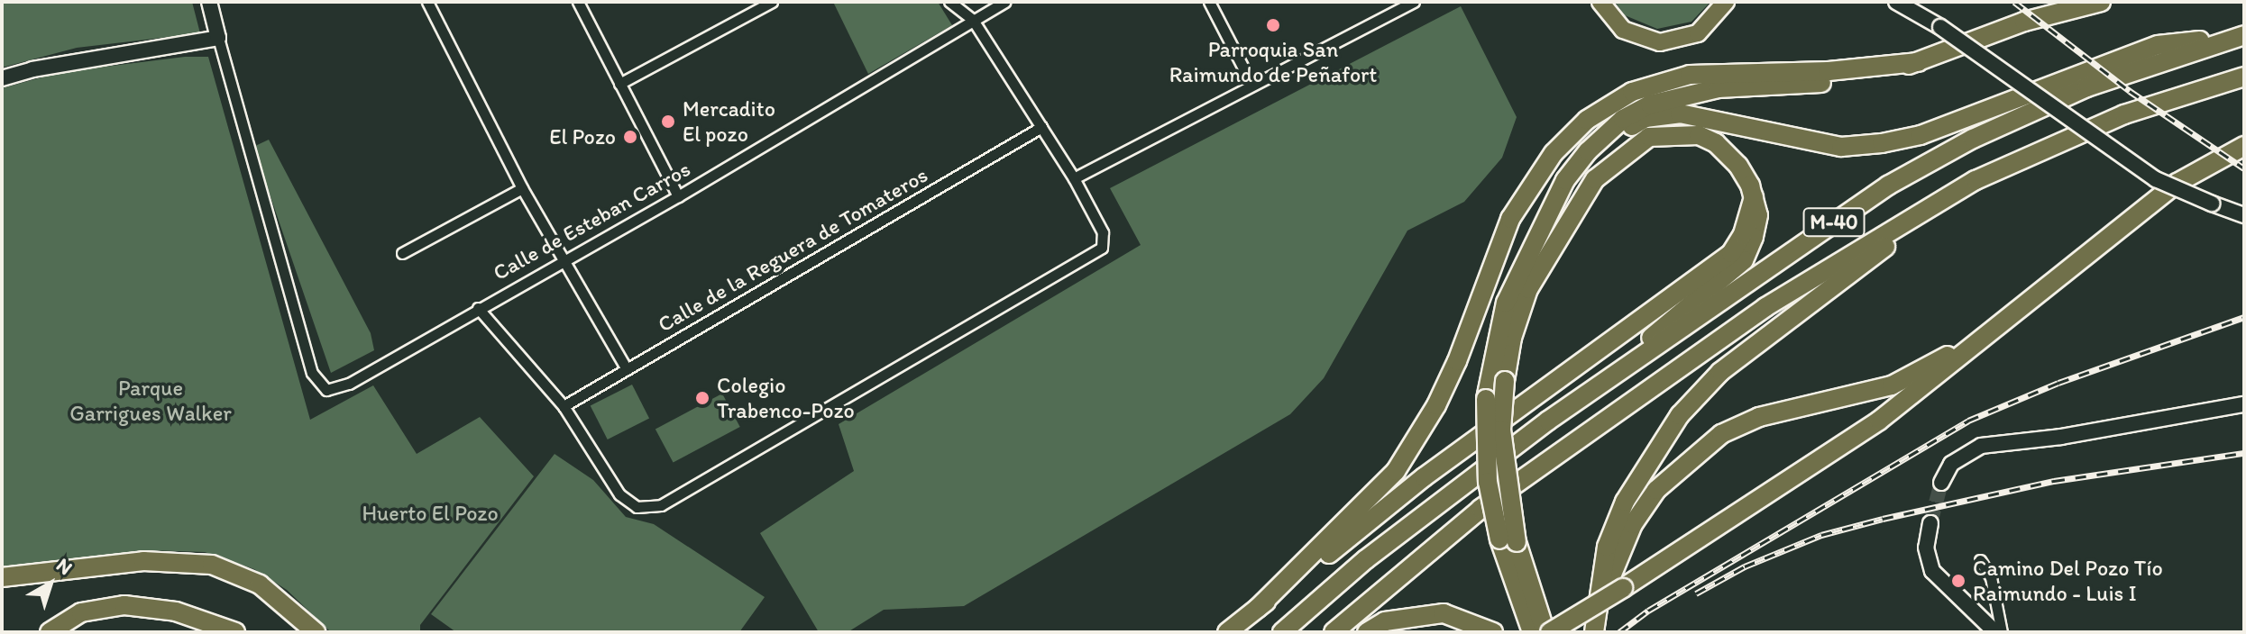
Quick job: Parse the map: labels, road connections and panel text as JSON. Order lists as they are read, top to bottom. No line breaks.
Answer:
{"streets":{"highway":["M-40"],"street":["Calle de Esteban Carros","Calle de la Reguera de Tomateros"]},"parks":["Parque Garrigues Walker","Huerto El Pozo"],"places":["Parroquia San Raimundo de Peñafort","Mercadito El pozo","El Pozo","Colegio Trabenco-Pozo","Camino Del Pozo Tío Raimundo - Luis I"],"north":"top right"}
